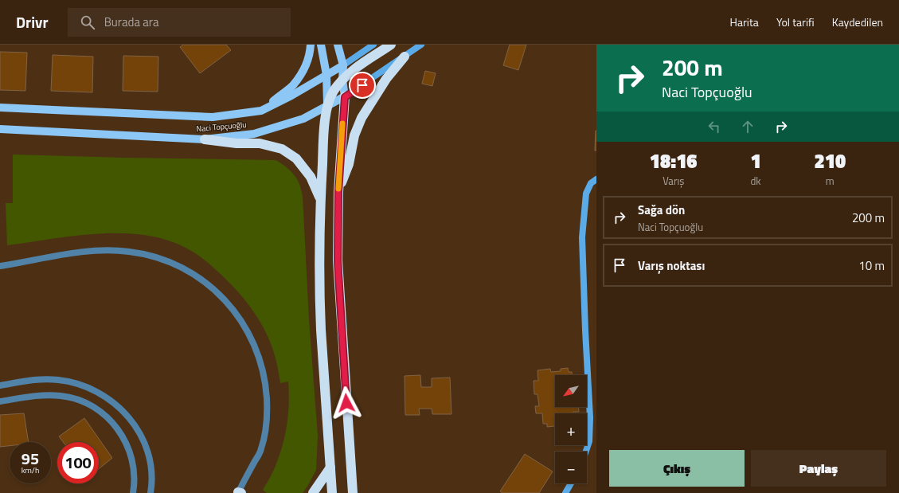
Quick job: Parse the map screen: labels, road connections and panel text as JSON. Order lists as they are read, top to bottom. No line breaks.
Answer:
{"streets":{"main road":["Naci Topçuoğlu"]},"north":"bottom left","page":{"header":"Drivr","search":"Burada ara","nav":["Harita","Yol tarifi","Kaydedilen"],"turn":["200 m","Naci Topçuoğlu"],"eta":["18:16","Varış","1","dk","210","m"],"list":[{"name":"Sağa dön","note":"Naci Topçuoğlu","value":"200 m"},{"name":"Varış noktası","value":"10 m"}],"map_buttons":["+","−"],"speed":"95 km/h","limit":"100","buttons":["Çıkış","Paylaş"]}}
